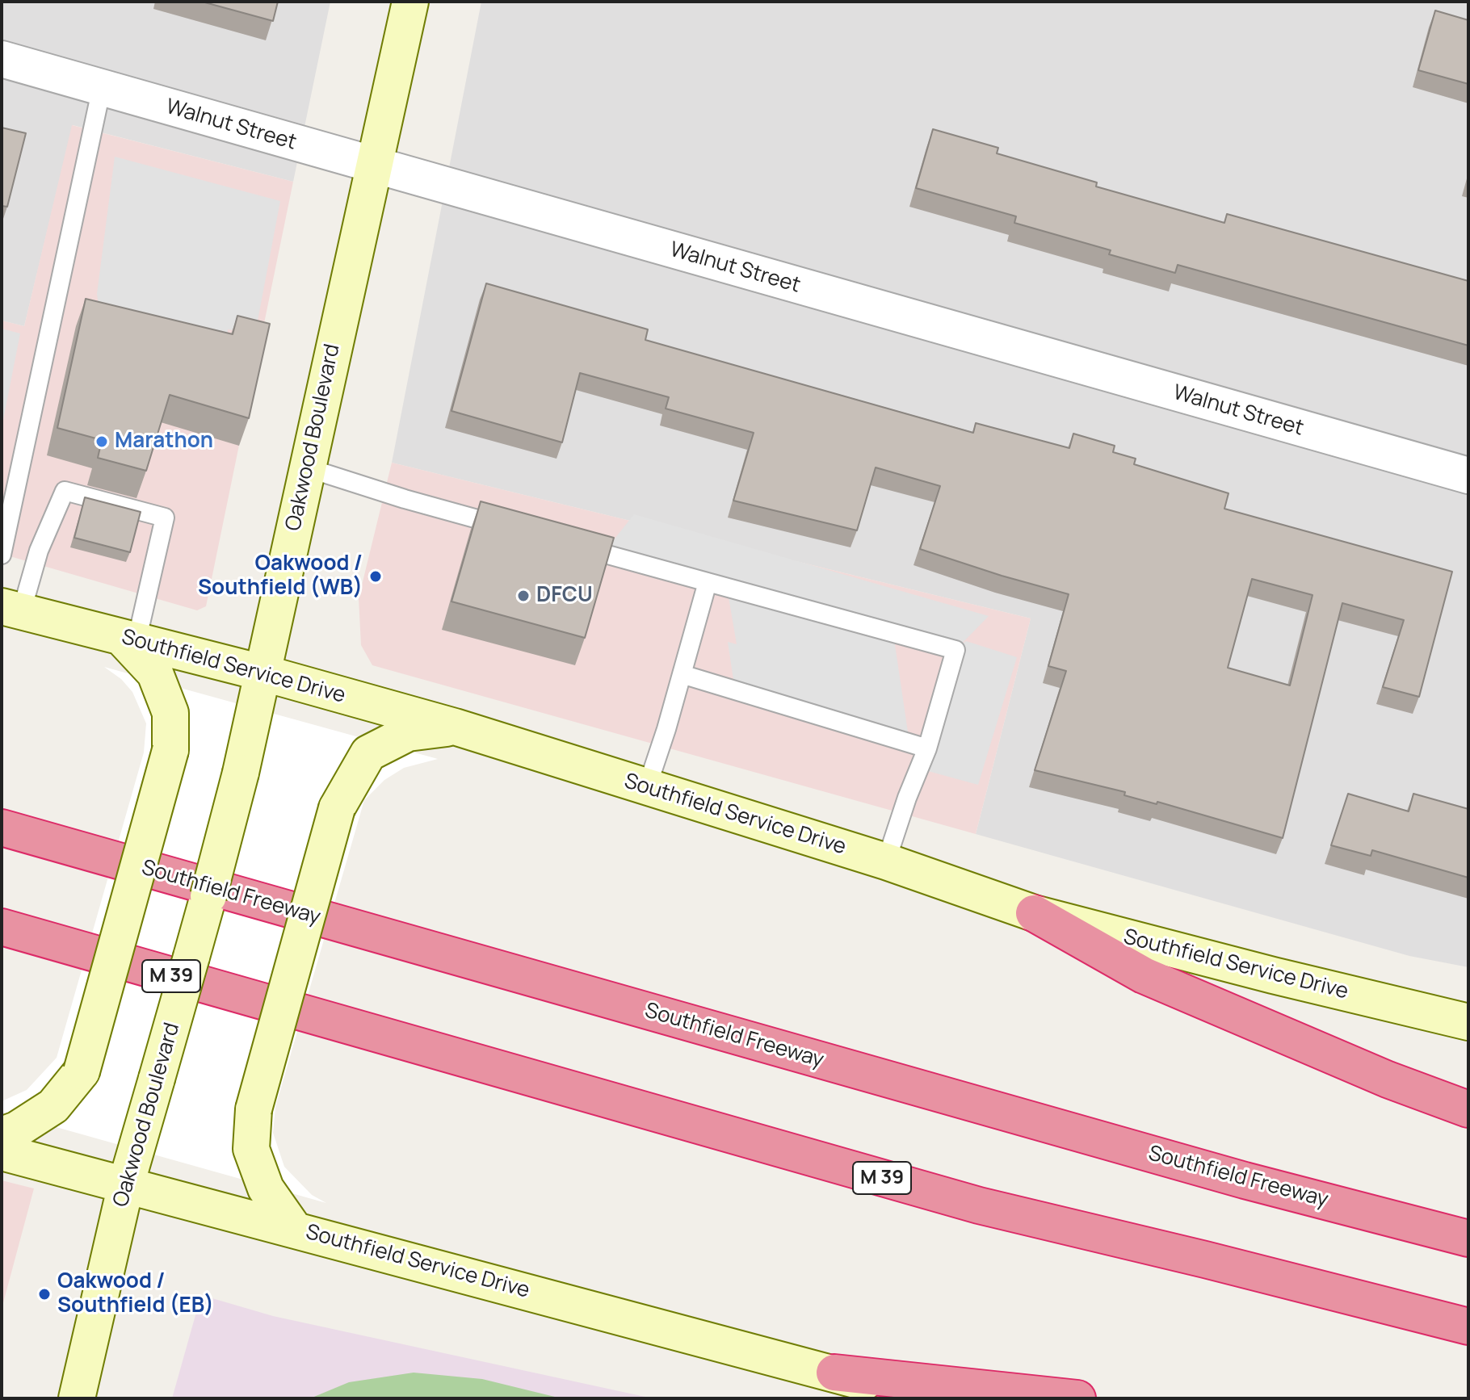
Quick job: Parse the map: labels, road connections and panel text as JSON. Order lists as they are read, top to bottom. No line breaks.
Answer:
{"streets":{"highway":["Southfield Freeway","M 39"],"main road":["Oakwood Boulevard","Southfield Service Drive"],"street":["Walnut Street"]},"crossings":[["Walnut Street","Oakwood Boulevard"],["Oakwood Boulevard","Southfield Service Drive"]],"places":["Marathon","Oakwood / Southfield (WB)","DFCU","Oakwood / Southfield (EB)"]}
